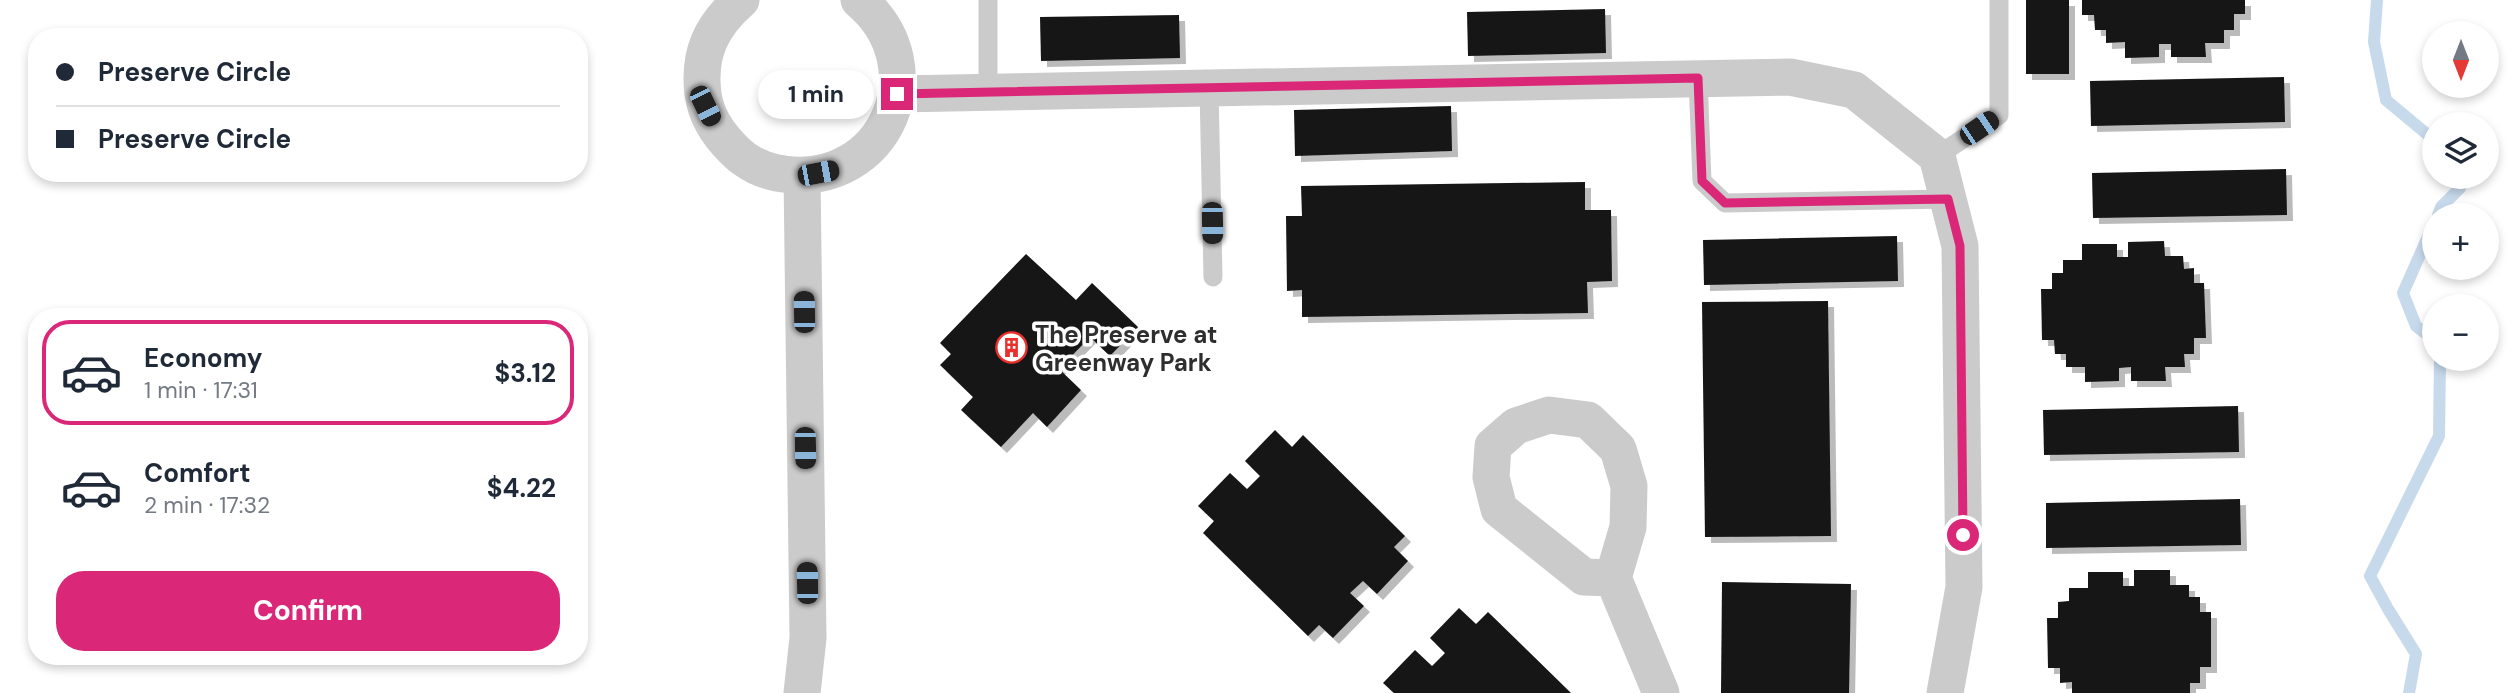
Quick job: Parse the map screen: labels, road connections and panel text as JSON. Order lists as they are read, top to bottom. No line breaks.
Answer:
{"places":{"building":["The Preserve at Greenway Park"]},"north":"bottom","page":{"map_buttons":["+","−"],"banner":["Preserve Circle","Preserve Circle"],"bubble":"1 min","list":[{"name":"Economy","note":"1 min · 17:31","value":"$3.12"},{"name":"Comfort","note":"2 min · 17:32","value":"$4.22"}],"buttons":"Confirm"}}
